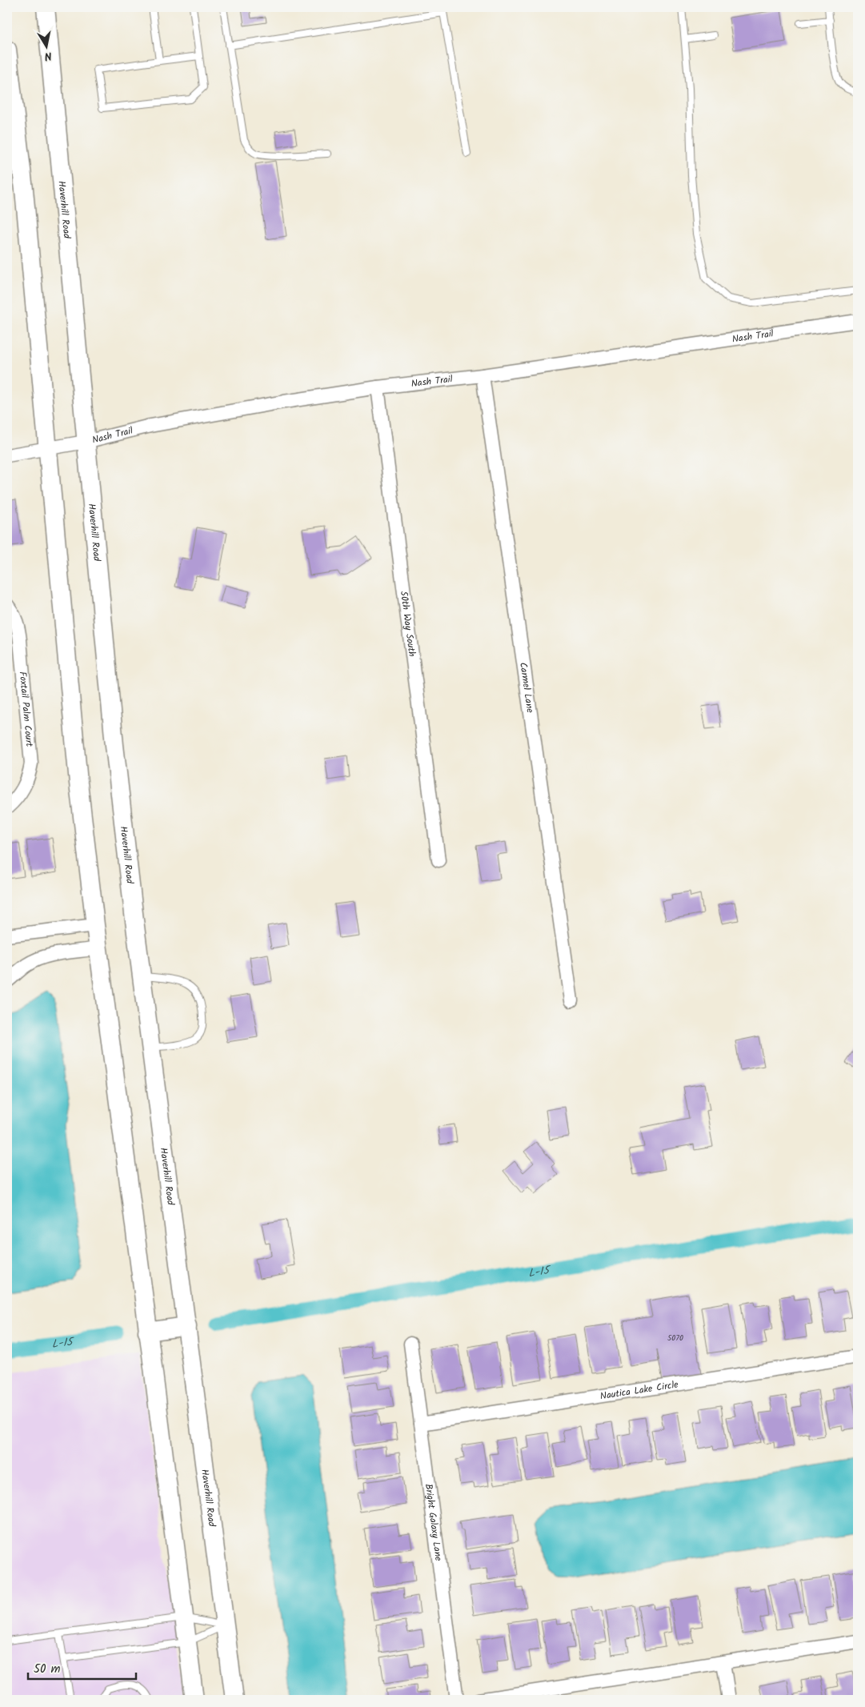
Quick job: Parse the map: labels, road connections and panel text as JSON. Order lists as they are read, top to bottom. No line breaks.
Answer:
{"streets":{"street":["Haverhill Road","Nash Trail","50th Way South","Carmel Lane","Foxtail Palm Court","Nautica Lake Circle","Bright Galaxy Lane"]},"crossings":[["Haverhill Road","Nash Trail"],["Nash Trail","50th Way South"],["Nash Trail","Carmel Lane"],["Nautica Lake Circle","Bright Galaxy Lane"]],"water":["L-15"],"house_numbers":["5070"],"scale_bar":"50 m","north":"bottom"}
